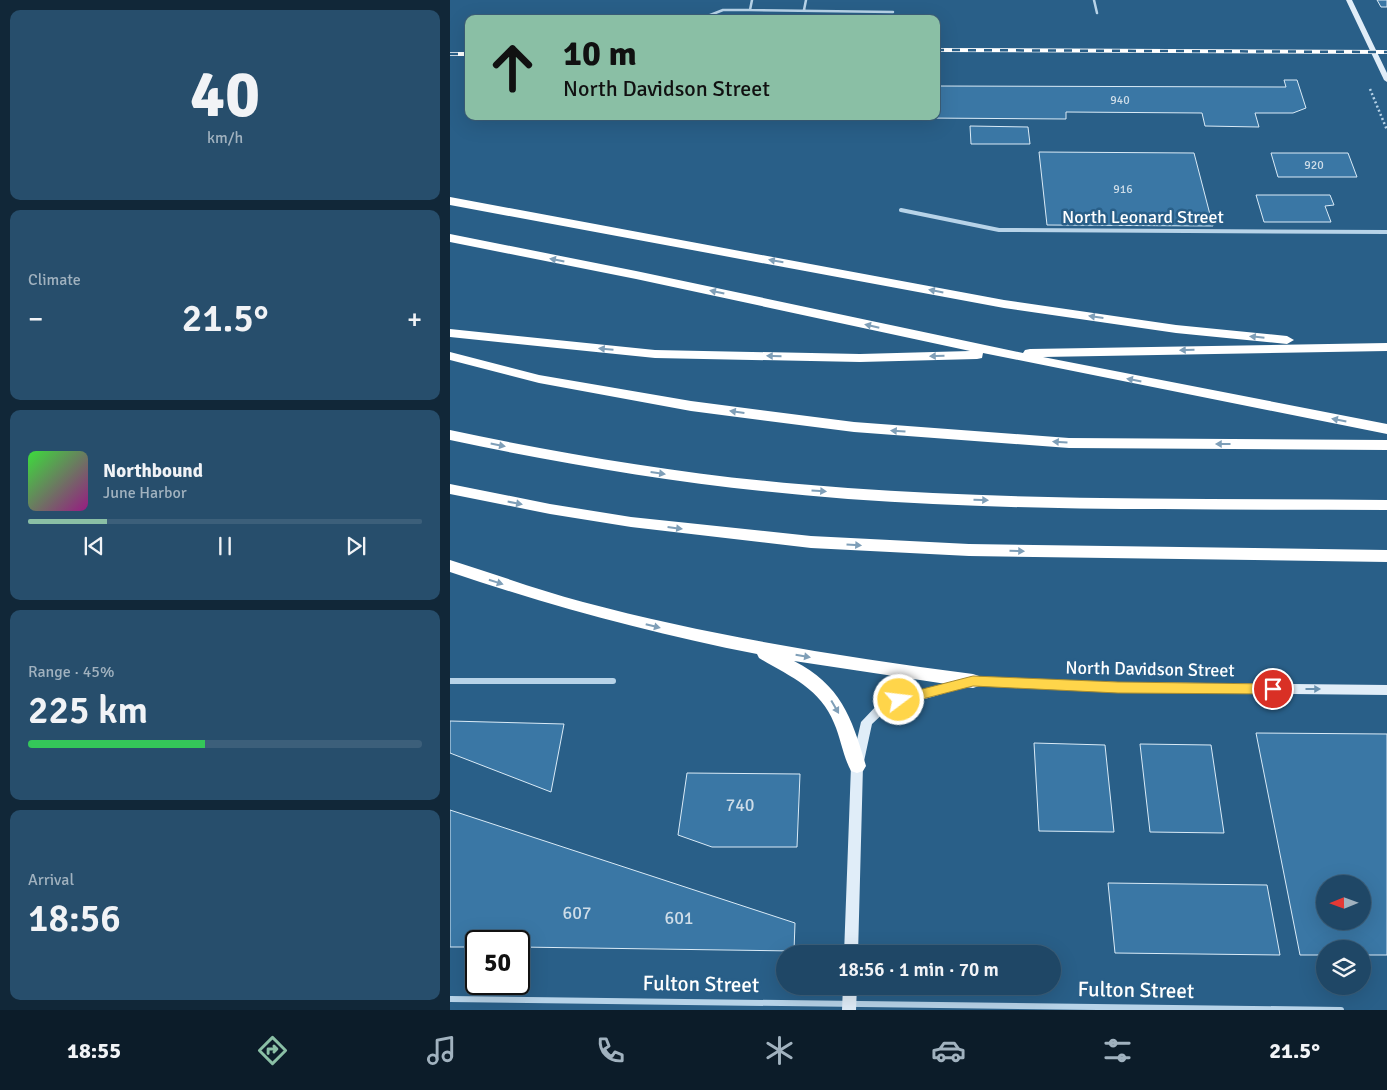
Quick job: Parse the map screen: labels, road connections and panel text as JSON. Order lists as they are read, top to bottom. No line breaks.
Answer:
{"streets":{"main road":["North Davidson Street"],"street":["North Leonard Street","Fulton Street"]},"one_way":["North Davidson Street"],"house_numbers":["940","920","916","740","607","601"],"north":"left","page":{"tile":[["40","km/h"],"Climate",["Range · 45%","225 km"],["Arrival","18:56"]],"turn":["10 m","North Davidson Street"],"heat":["−","21.5°","+"],"song":["Northbound","June Harbor"],"limit":"50","trip":"18:56 · 1 min · 70 m","tabs":["18:55","21.5°"]}}
